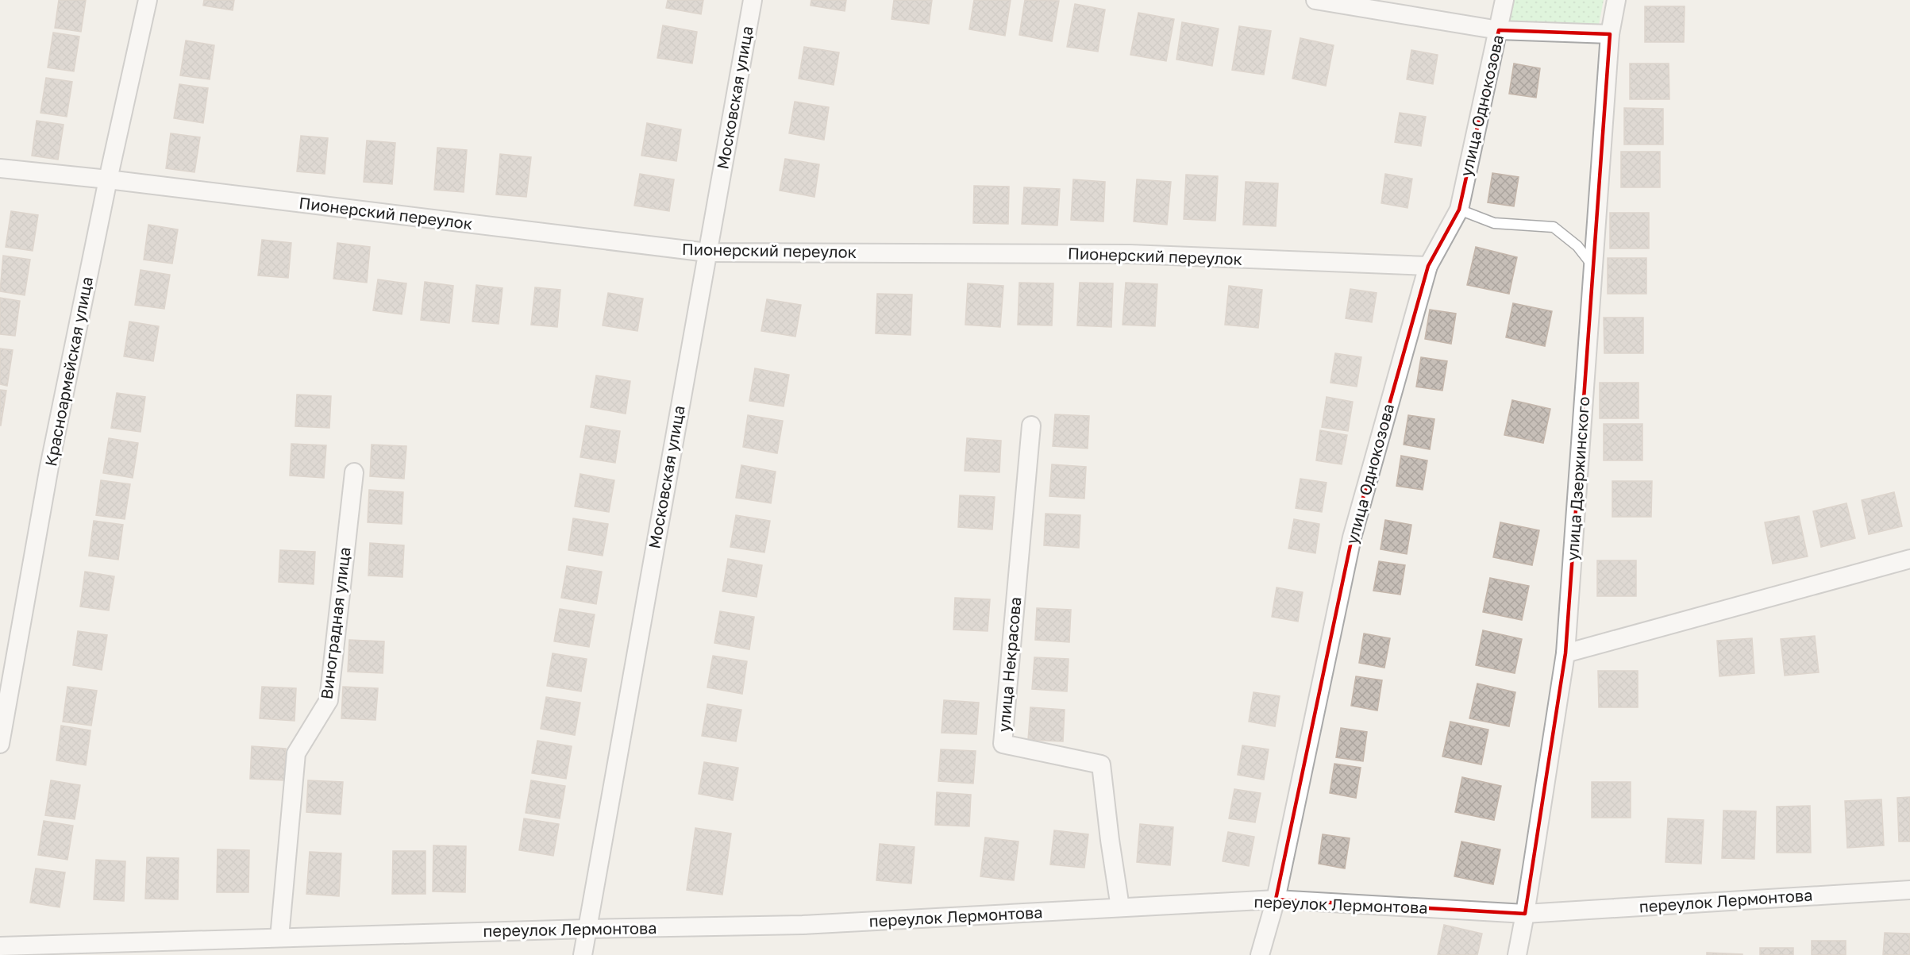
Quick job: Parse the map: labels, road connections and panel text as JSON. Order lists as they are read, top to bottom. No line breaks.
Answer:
{"streets":{"street":["Московская улица","улица Однокозова","Пионерский переулок","Красноармейская улица","улица Дзержинского","Виноградная улица","улица Некрасова","переулок Лермонтова"]},"crossings":[["Московская улица","Пионерский переулок"],["Московская улица","переулок Лермонтова"],["улица Однокозова","Пионерский переулок"],["улица Однокозова","переулок Лермонтова"],["Пионерский переулок","Красноармейская улица"],["улица Дзержинского","переулок Лермонтова"],["Виноградная улица","переулок Лермонтова"],["улица Некрасова","переулок Лермонтова"]]}
